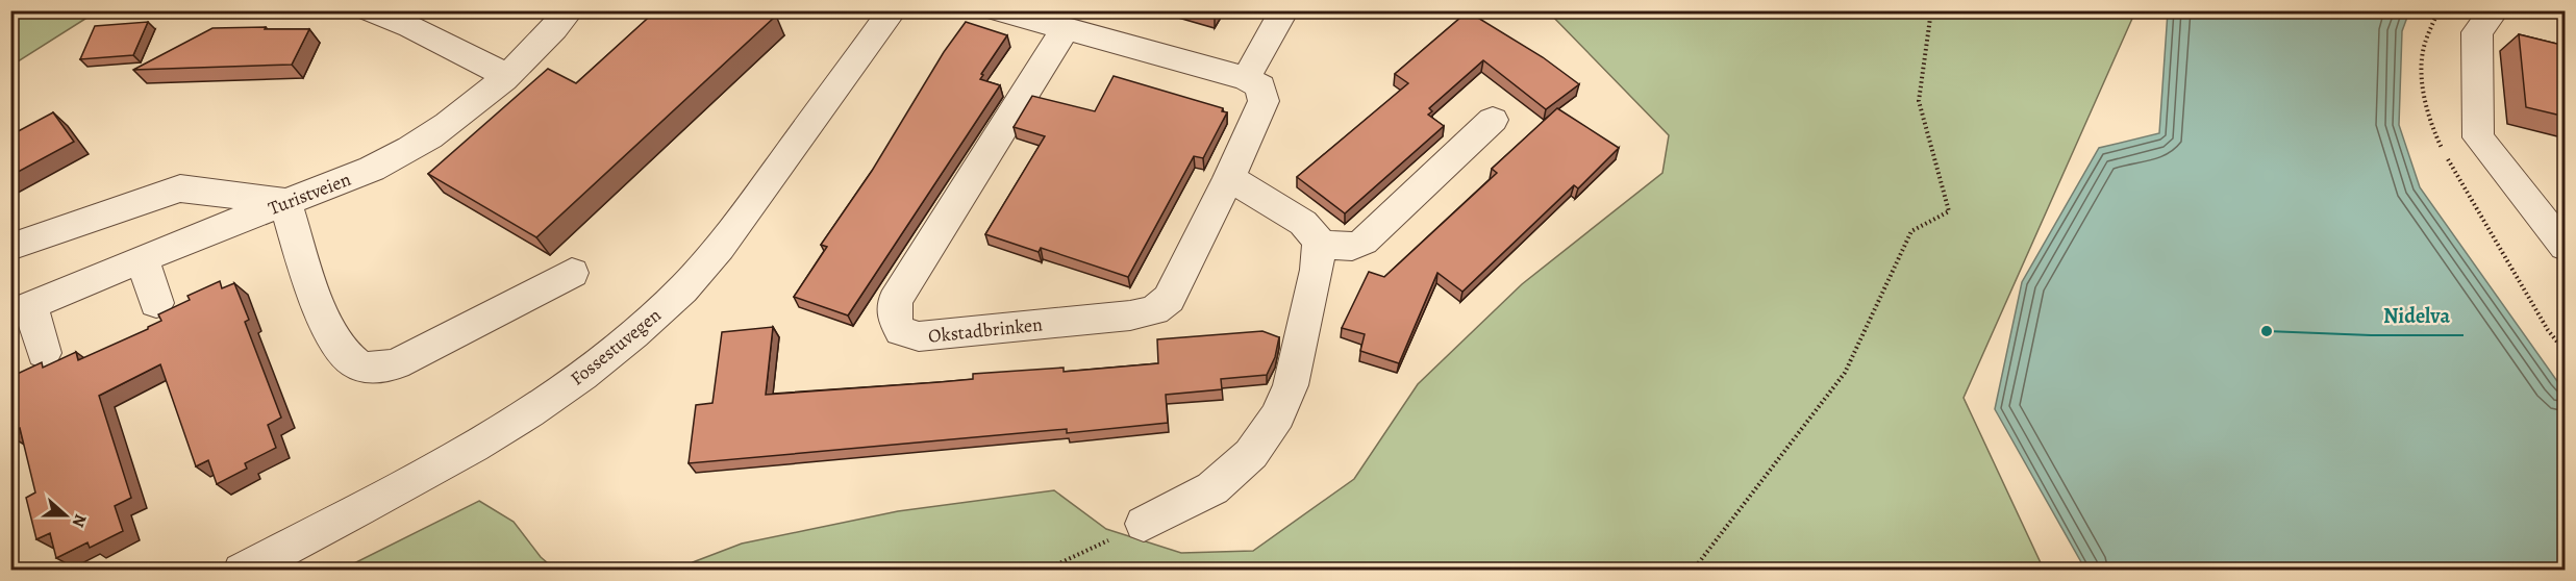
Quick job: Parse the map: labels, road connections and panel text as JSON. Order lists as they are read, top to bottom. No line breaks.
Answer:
{"streets":{"street":["Turistveien","Okstadbrinken","Fossestuvegen"]},"places":["Nidelva"],"north":"right"}
